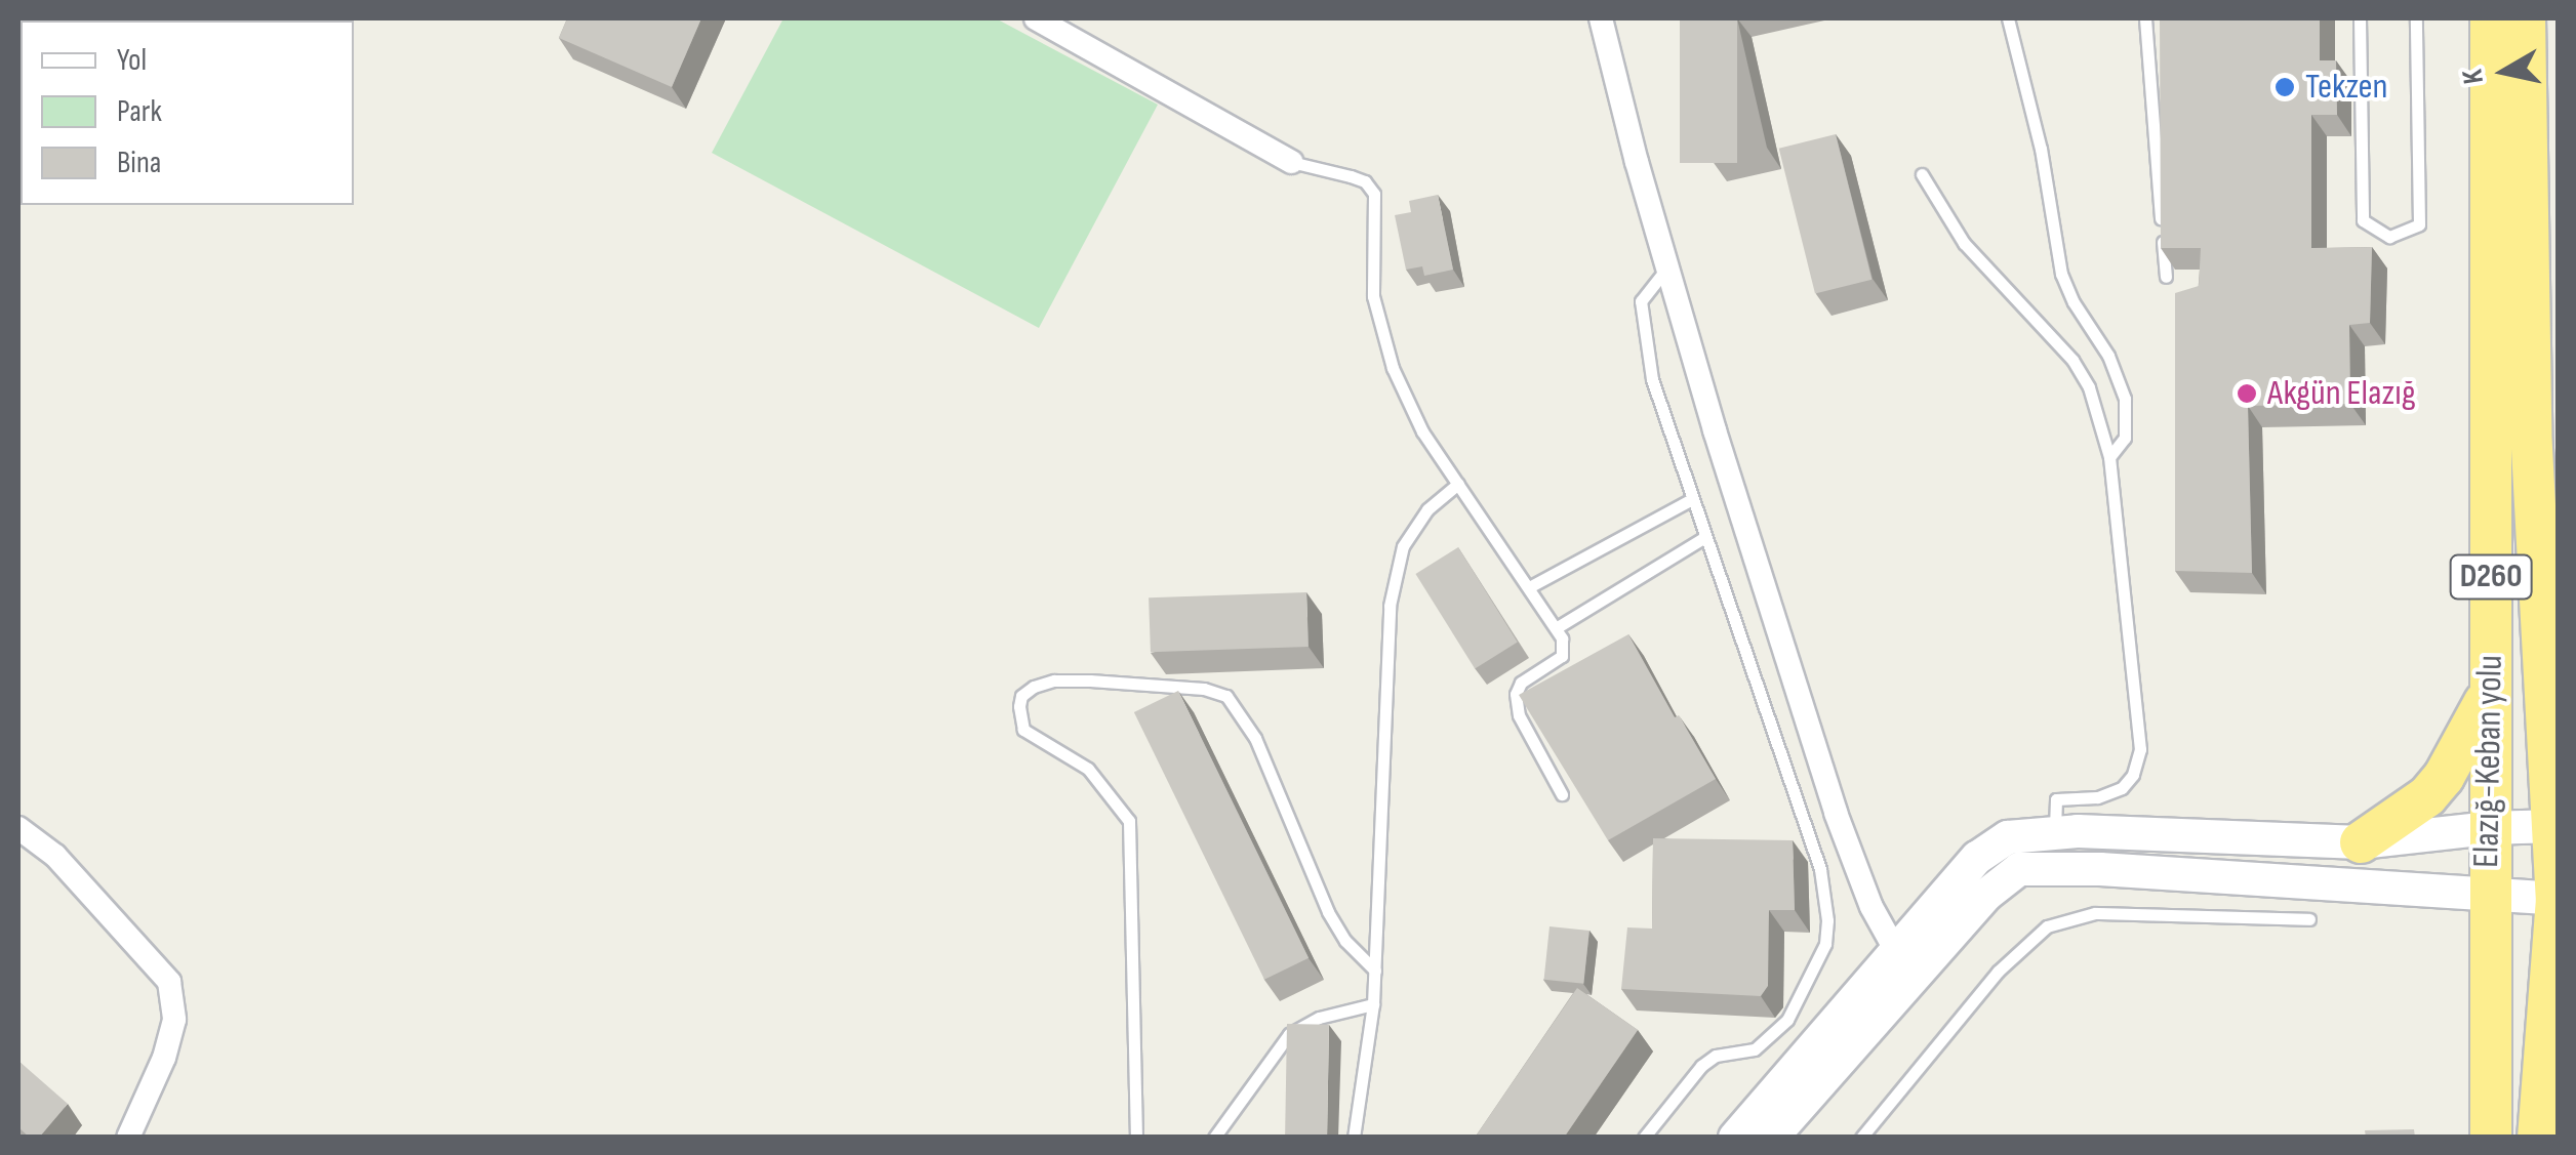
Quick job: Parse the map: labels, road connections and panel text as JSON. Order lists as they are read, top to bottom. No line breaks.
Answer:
{"streets":{"highway":["D260","Elazığ-Keban yolu"]},"places":["Tekzen","Akgün Elazığ"],"legend":["Yol","Park","Bina"],"north":"left"}
